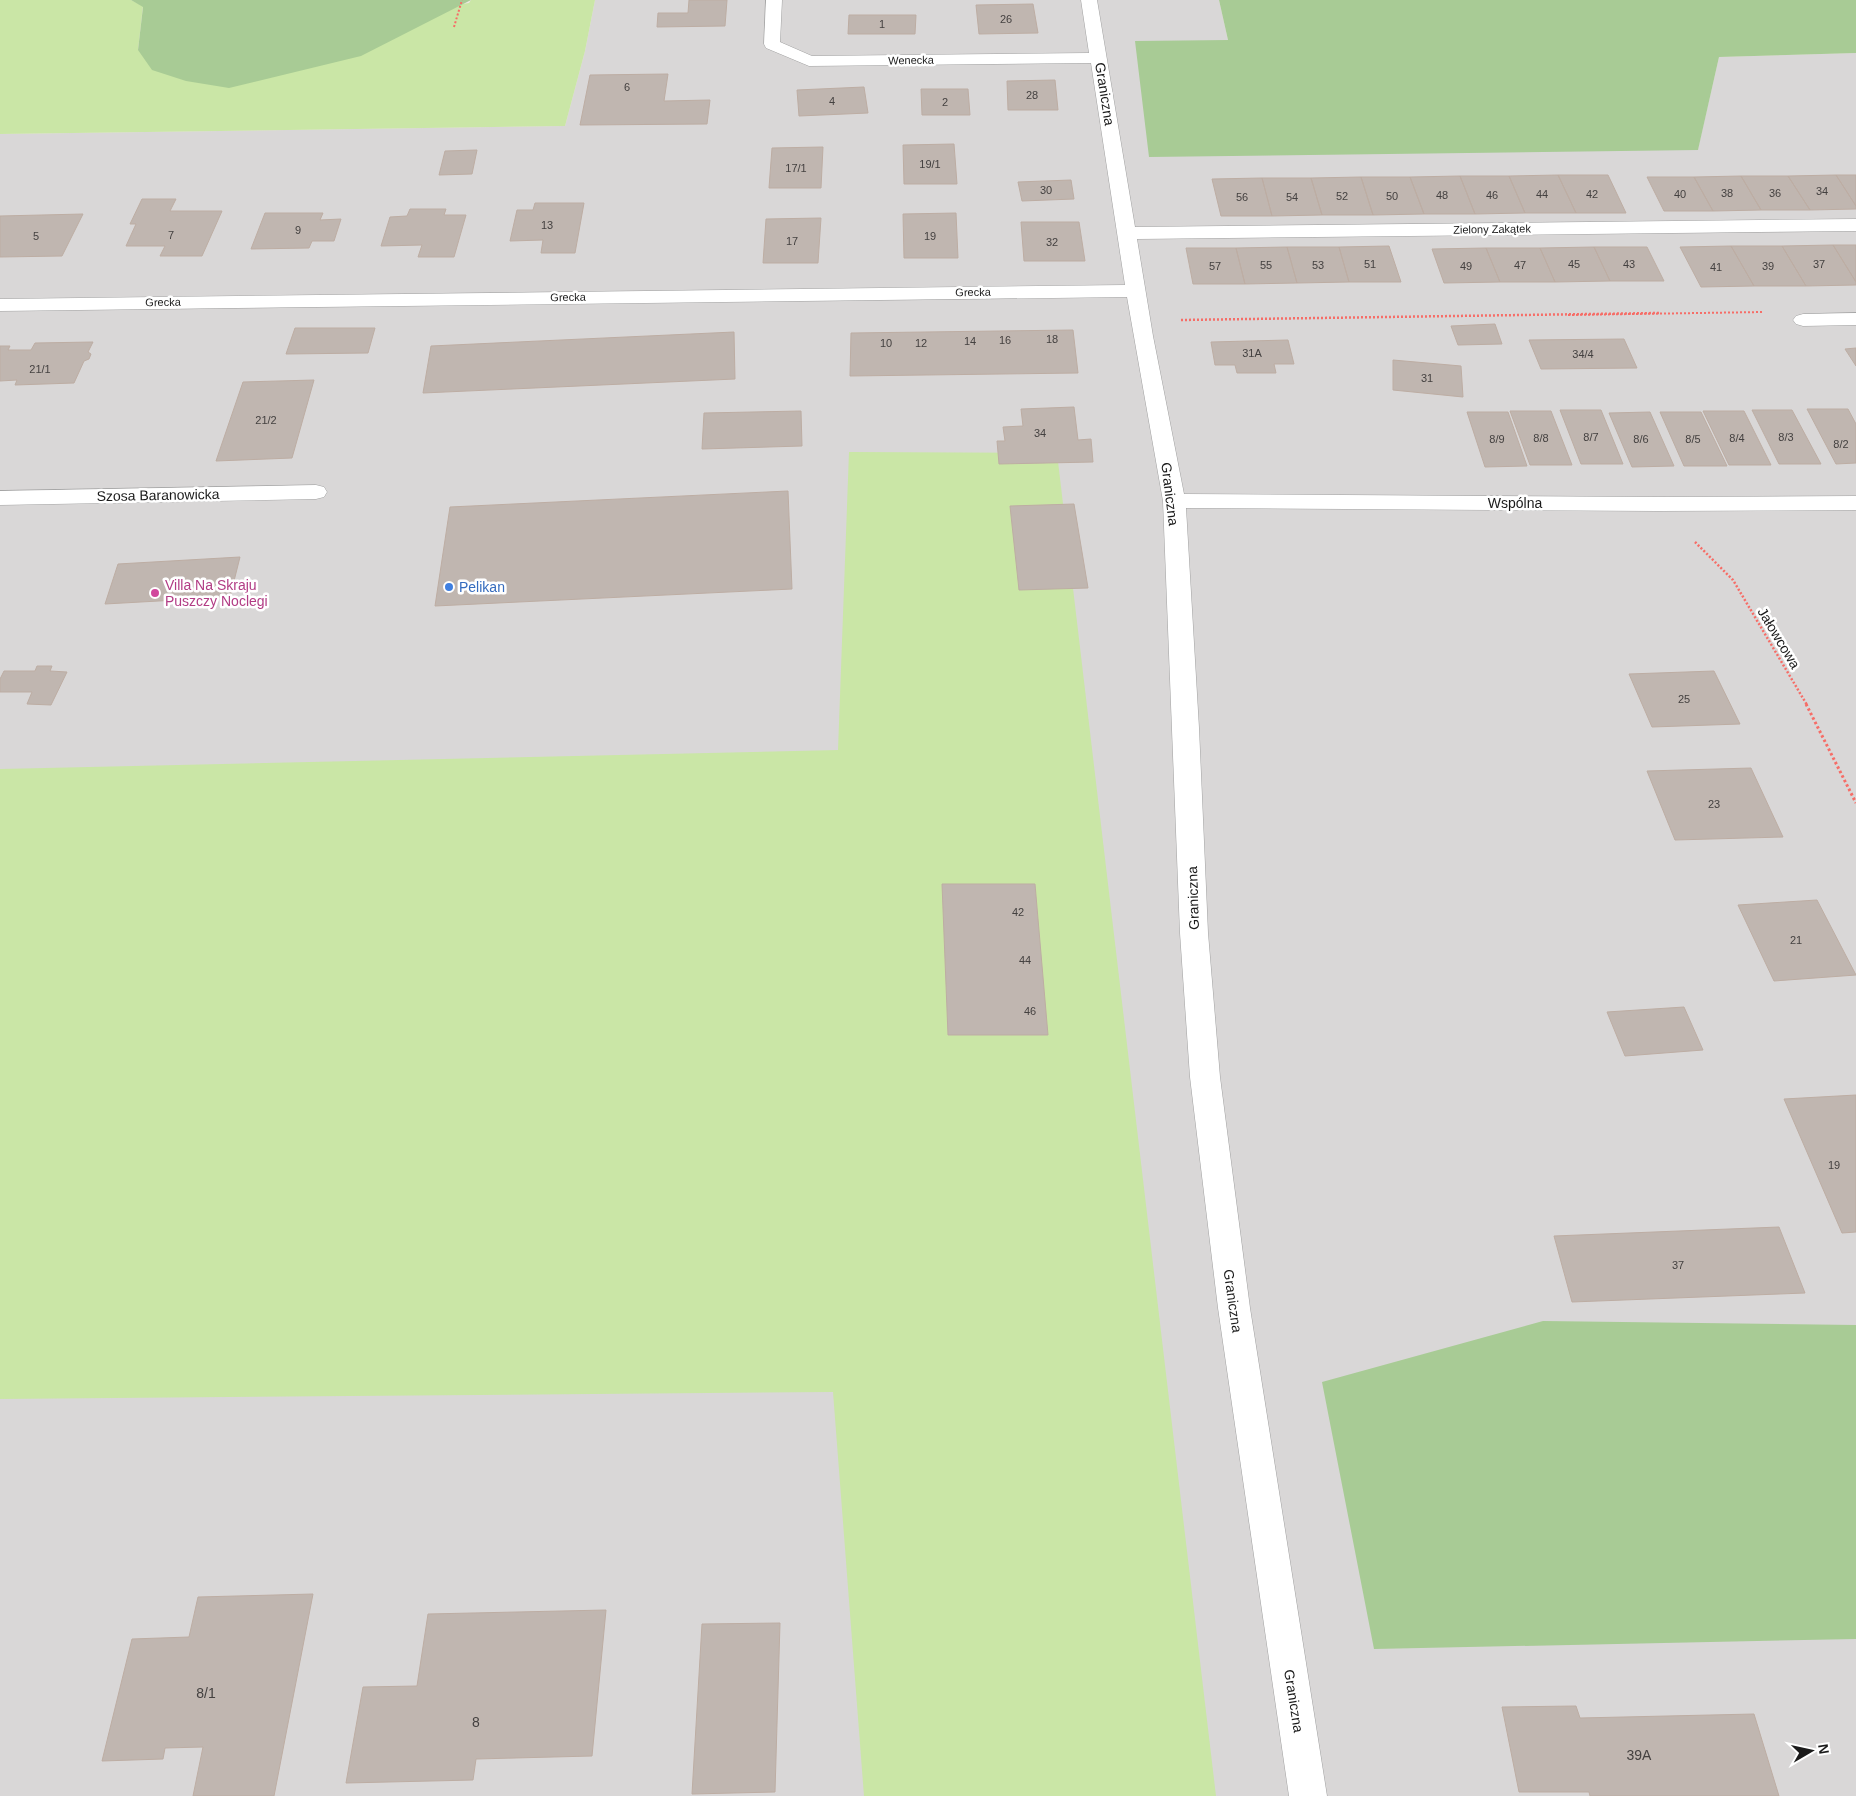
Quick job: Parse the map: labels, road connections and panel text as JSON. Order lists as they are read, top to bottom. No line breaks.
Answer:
{"streets":{"street":["Wenecka","Graniczna","Zielony Zakątek","Grecka","Szosa Baranowicka","Wspólna"],"path":["Jałowcowa"]},"crossings":[["Wenecka","Graniczna"],["Graniczna","Zielony Zakątek"],["Graniczna","Grecka"],["Graniczna","Wspólna"],["Wspólna","Jałowcowa"]],"places":["Pelikan","Villa Na Skraju Puszczy Noclegi"],"house_numbers":["26","1","6","28","4","2","19/1","17/1","30","34","38","36","44","42","40","48","46","52","50","56","54","13","9","7","5","19","17","32","51","45","43","37","55","53","47","57","49","39","41","18","16","14","10","12","31A","34/4","21/1","31","21/2","34","8/7","8/3","8/8","8/4","8/9","8/6","8/5","8/2","25","23","42","21","44","46","19","37","8/1","8","39A"],"north":"right"}
